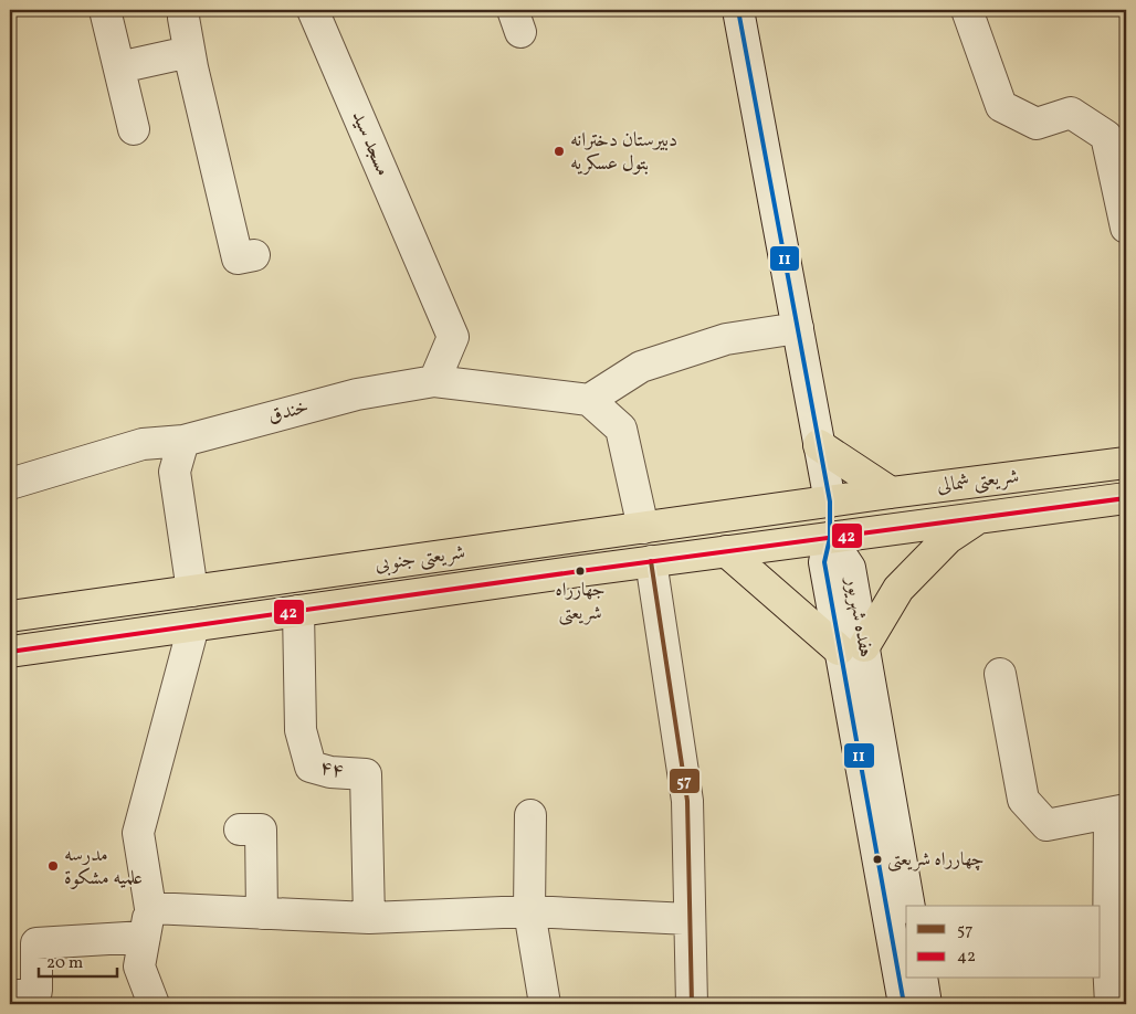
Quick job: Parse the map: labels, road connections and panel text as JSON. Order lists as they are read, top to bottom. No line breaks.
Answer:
{"streets":{"main road":["شریعتی شمالی","شریعتی جنوبی"],"street":["مسجد سید","خندق","هفده شهریور","۴۴"]},"crossings":[["مسجد سید","خندق"],["شریعتی شمالی","شریعتی جنوبی"],["شریعتی شمالی","هفده شهریور"],["شریعتی جنوبی","هفده شهریور"],["شریعتی جنوبی","۴۴"]],"places":["دبیرستان دخترانه بتول عسکریه","جهارراه شریعتی","چهارراه شریعتی","مدرسه علمیه مشکوة"],"lines":["transit line 11","transit line 42","transit line 57"],"legend":["57","42"],"scale_bar":"20 m"}
